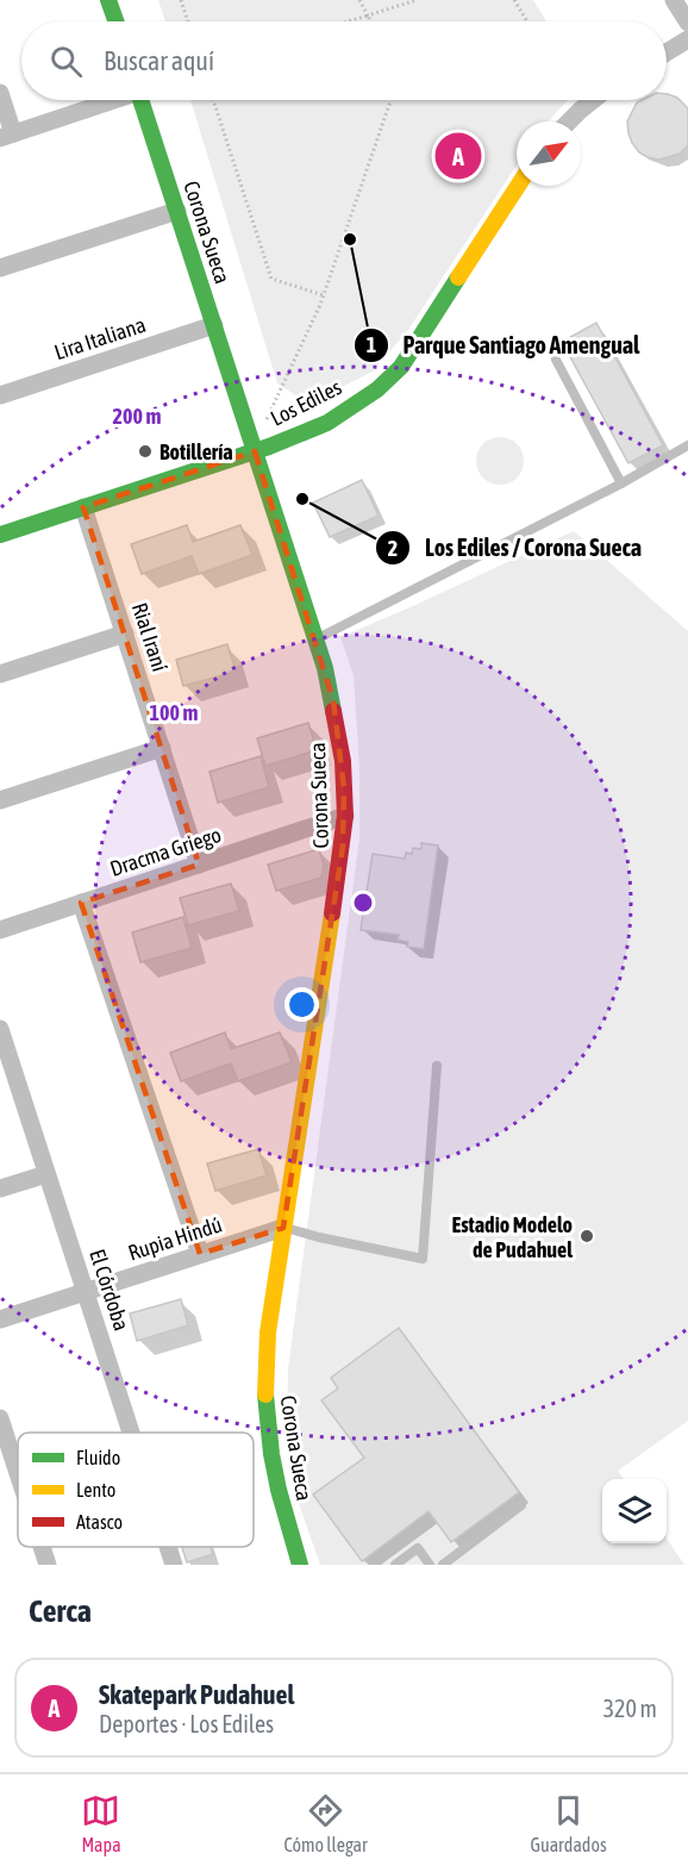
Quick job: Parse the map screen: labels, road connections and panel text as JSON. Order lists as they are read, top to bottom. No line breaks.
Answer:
{"streets":{"street":["Corona Sueca","Lira Italiana","Los Ediles","Rial Iraní","Dracma Griego","Rupia Hindú","El Córdoba"]},"crossings":[["Corona Sueca","Lira Italiana"],["Corona Sueca","Los Ediles"],["Corona Sueca","Dracma Griego"],["Corona Sueca","Rupia Hindú"],["Los Ediles","Rial Iraní"],["Rial Iraní","Dracma Griego"],["Rupia Hindú","El Córdoba"]],"places":["Parque Santiago Amengual","Botillería","Los Ediles / Corona Sueca","Estadio Modelo de Pudahuel"],"legend":["Fluido","Lento","Atasco"],"north":"top right","page":{"search":"Buscar aquí","pins":"A","heading":"Cerca","list":[{"mark":"A","name":"Skatepark Pudahuel","note":"Deportes · Los Ediles","value":"320 m"}],"nav":["Mapa","Cómo llegar","Guardados"]},"rings":["200 m","100 m"]}
